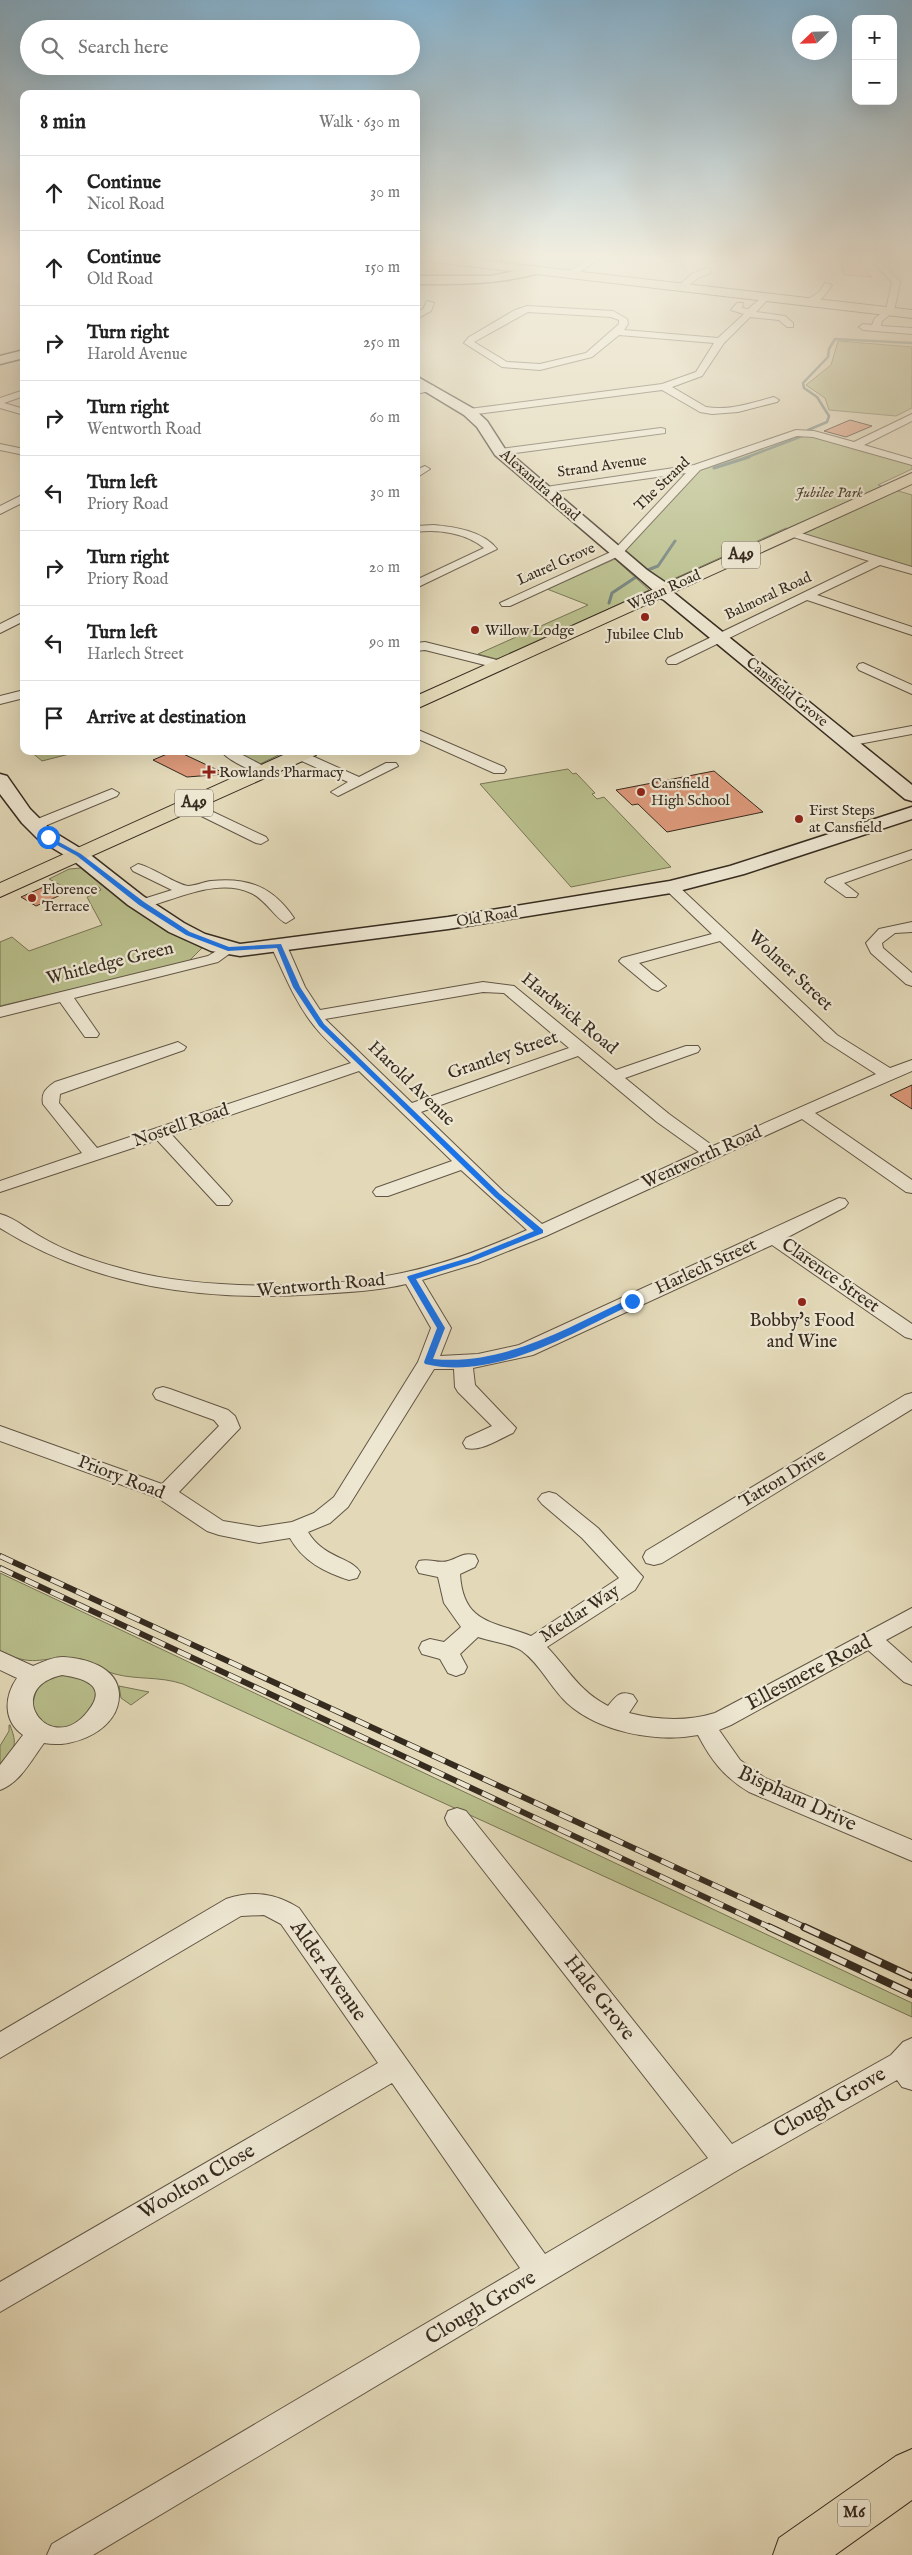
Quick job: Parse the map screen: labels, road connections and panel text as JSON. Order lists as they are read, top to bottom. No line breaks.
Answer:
{"streets":{"main road":["A49","Wigan Road","M6"],"street":["Strand Avenue","The Strand","Alexandra Road","Laurel Grove","Balmoral Road","Cansfield Grove","Old Road","Whitledge Green","Wolmer Street","Hardwick Road","Grantley Street","Harold Avenue","Nostell Road","Wentworth Road","Harlech Street","Clarence Street","Priory Road","Tatton Drive","Medlar Way","Ellesmere Road","Bispham Drive","Alder Avenue","Hale Grove","Clough Grove","Woolton Close"]},"crossings":[["Strand Avenue","The Strand"],["Strand Avenue","Alexandra Road"],["The Strand","Alexandra Road"],["The Strand","Laurel Grove"],["Alexandra Road","Laurel Grove"],["Alexandra Road","Wigan Road"],["Alexandra Road","Cansfield Grove"],["A49","Old Road"],["Wigan Road","Cansfield Grove"],["Balmoral Road","Cansfield Grove"],["Old Road","Whitledge Green"],["Old Road","Wolmer Street"],["Old Road","Harold Avenue"],["Wolmer Street","Wentworth Road"],["Hardwick Road","Grantley Street"],["Hardwick Road","Harold Avenue"],["Hardwick Road","Wentworth Road"],["Grantley Street","Harold Avenue"],["Harold Avenue","Nostell Road"],["Harold Avenue","Wentworth Road"],["Wentworth Road","Priory Road"],["Harlech Street","Clarence Street"],["Harlech Street","Priory Road"],["Ellesmere Road","Bispham Drive"],["Alder Avenue","Clough Grove"],["Alder Avenue","Woolton Close"],["Hale Grove","Clough Grove"]],"parks":["Jubilee Park"],"places":{"other":["Jubilee Club","Willow Lodge","Cansfield High School","First Steps at Cansfield","Florence Terrace","Bobby's Food and Wine"],"health":["Rowlands Pharmacy"]},"north":"bottom left","page":{"map_buttons":["+","−"],"search":"Search here","heading":["8 min","Walk · 630 m"],"list":[["Continue","Nicol Road","30 m"],["Continue","Old Road","150 m"],["Turn right","Harold Avenue","250 m"],["Turn right","Wentworth Road","60 m"],["Turn left","Priory Road","30 m"],["Turn right","Priory Road","20 m"],["Turn left","Harlech Street","90 m"],"Arrive at destination"]}}
